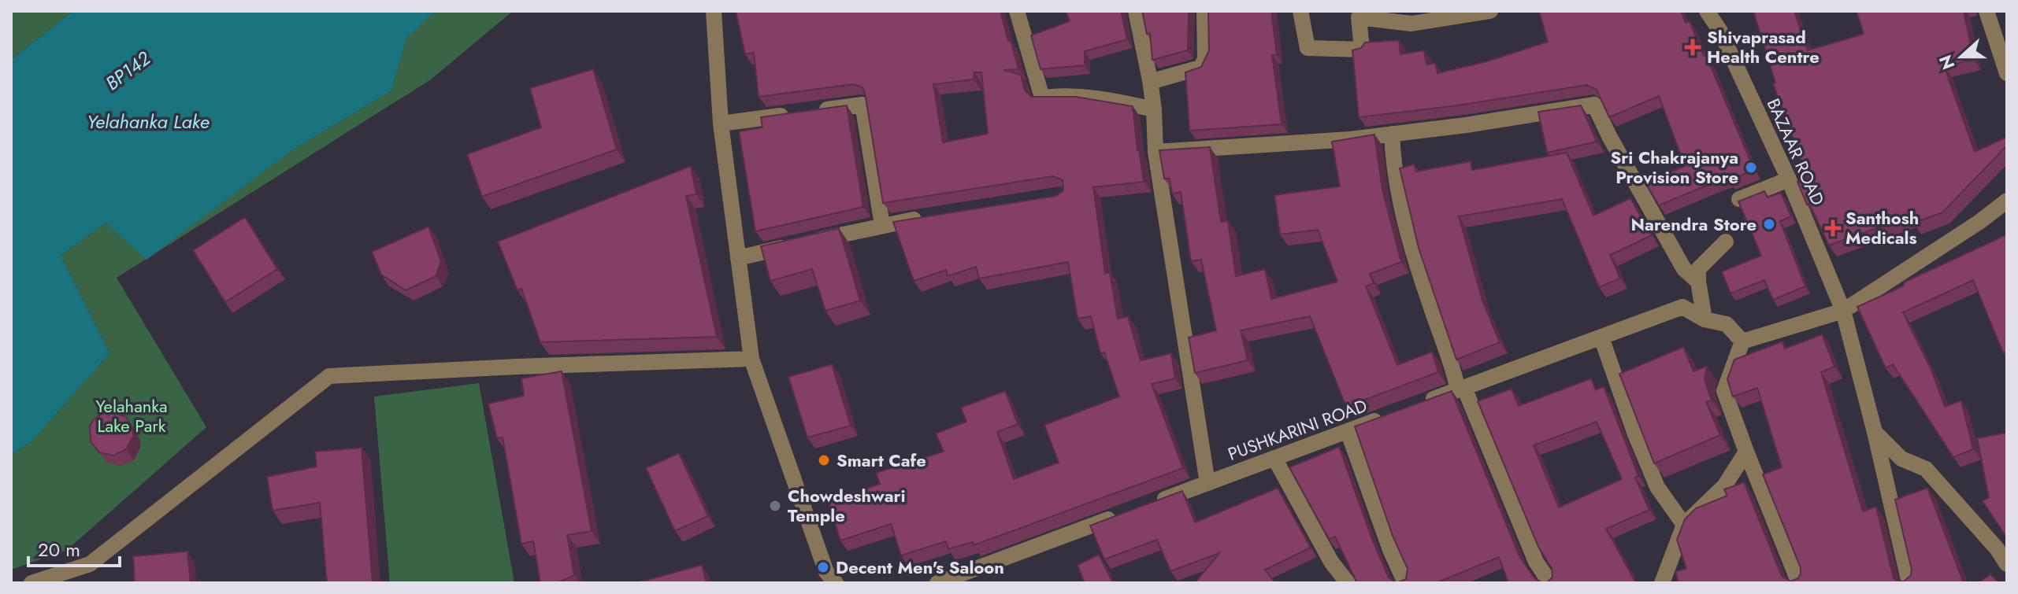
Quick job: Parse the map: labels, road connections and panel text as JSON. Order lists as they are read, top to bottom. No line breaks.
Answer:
{"streets":{"street":["BAZAAR ROAD","PUSHKARINI ROAD"]},"water":["BP142","Yelahanka Lake"],"parks":["Yelahanka Lake Park"],"places":{"health":["Shivaprasad Health Centre","Santhosh Medicals"],"other":["Sri Chakrajanya Provision Store","Narendra Store","Smart Cafe","Chowdeshwari Temple","Decent Men's Saloon"]},"scale_bar":"20 m","north":"left"}
